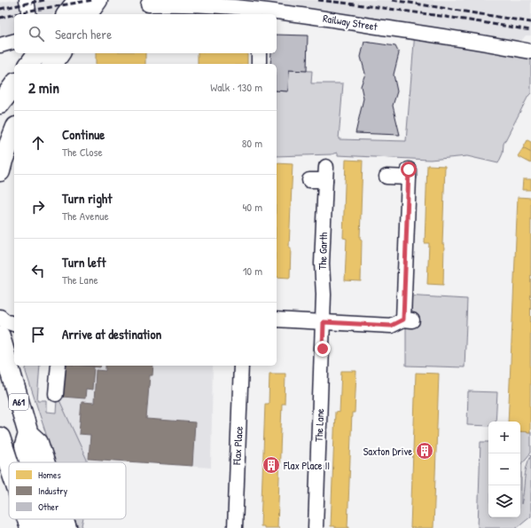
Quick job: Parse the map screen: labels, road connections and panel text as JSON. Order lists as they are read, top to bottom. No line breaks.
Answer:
{"streets":{"highway":["A61"],"street":["Railway Street","The Garth","The Lane","Flax Place"]},"crossings":[["The Garth","The Lane"]],"places":{"building":["Saxton Drive","Flax Place II"]},"legend":["Homes","Industry","Other"],"page":{"search":"Search here","heading":["2 min","Walk · 130 m"],"list":[["Continue","The Close","80 m"],["Turn right","The Avenue","40 m"],["Turn left","The Lane","10 m"],"Arrive at destination"],"map_buttons":["+","−"]}}
